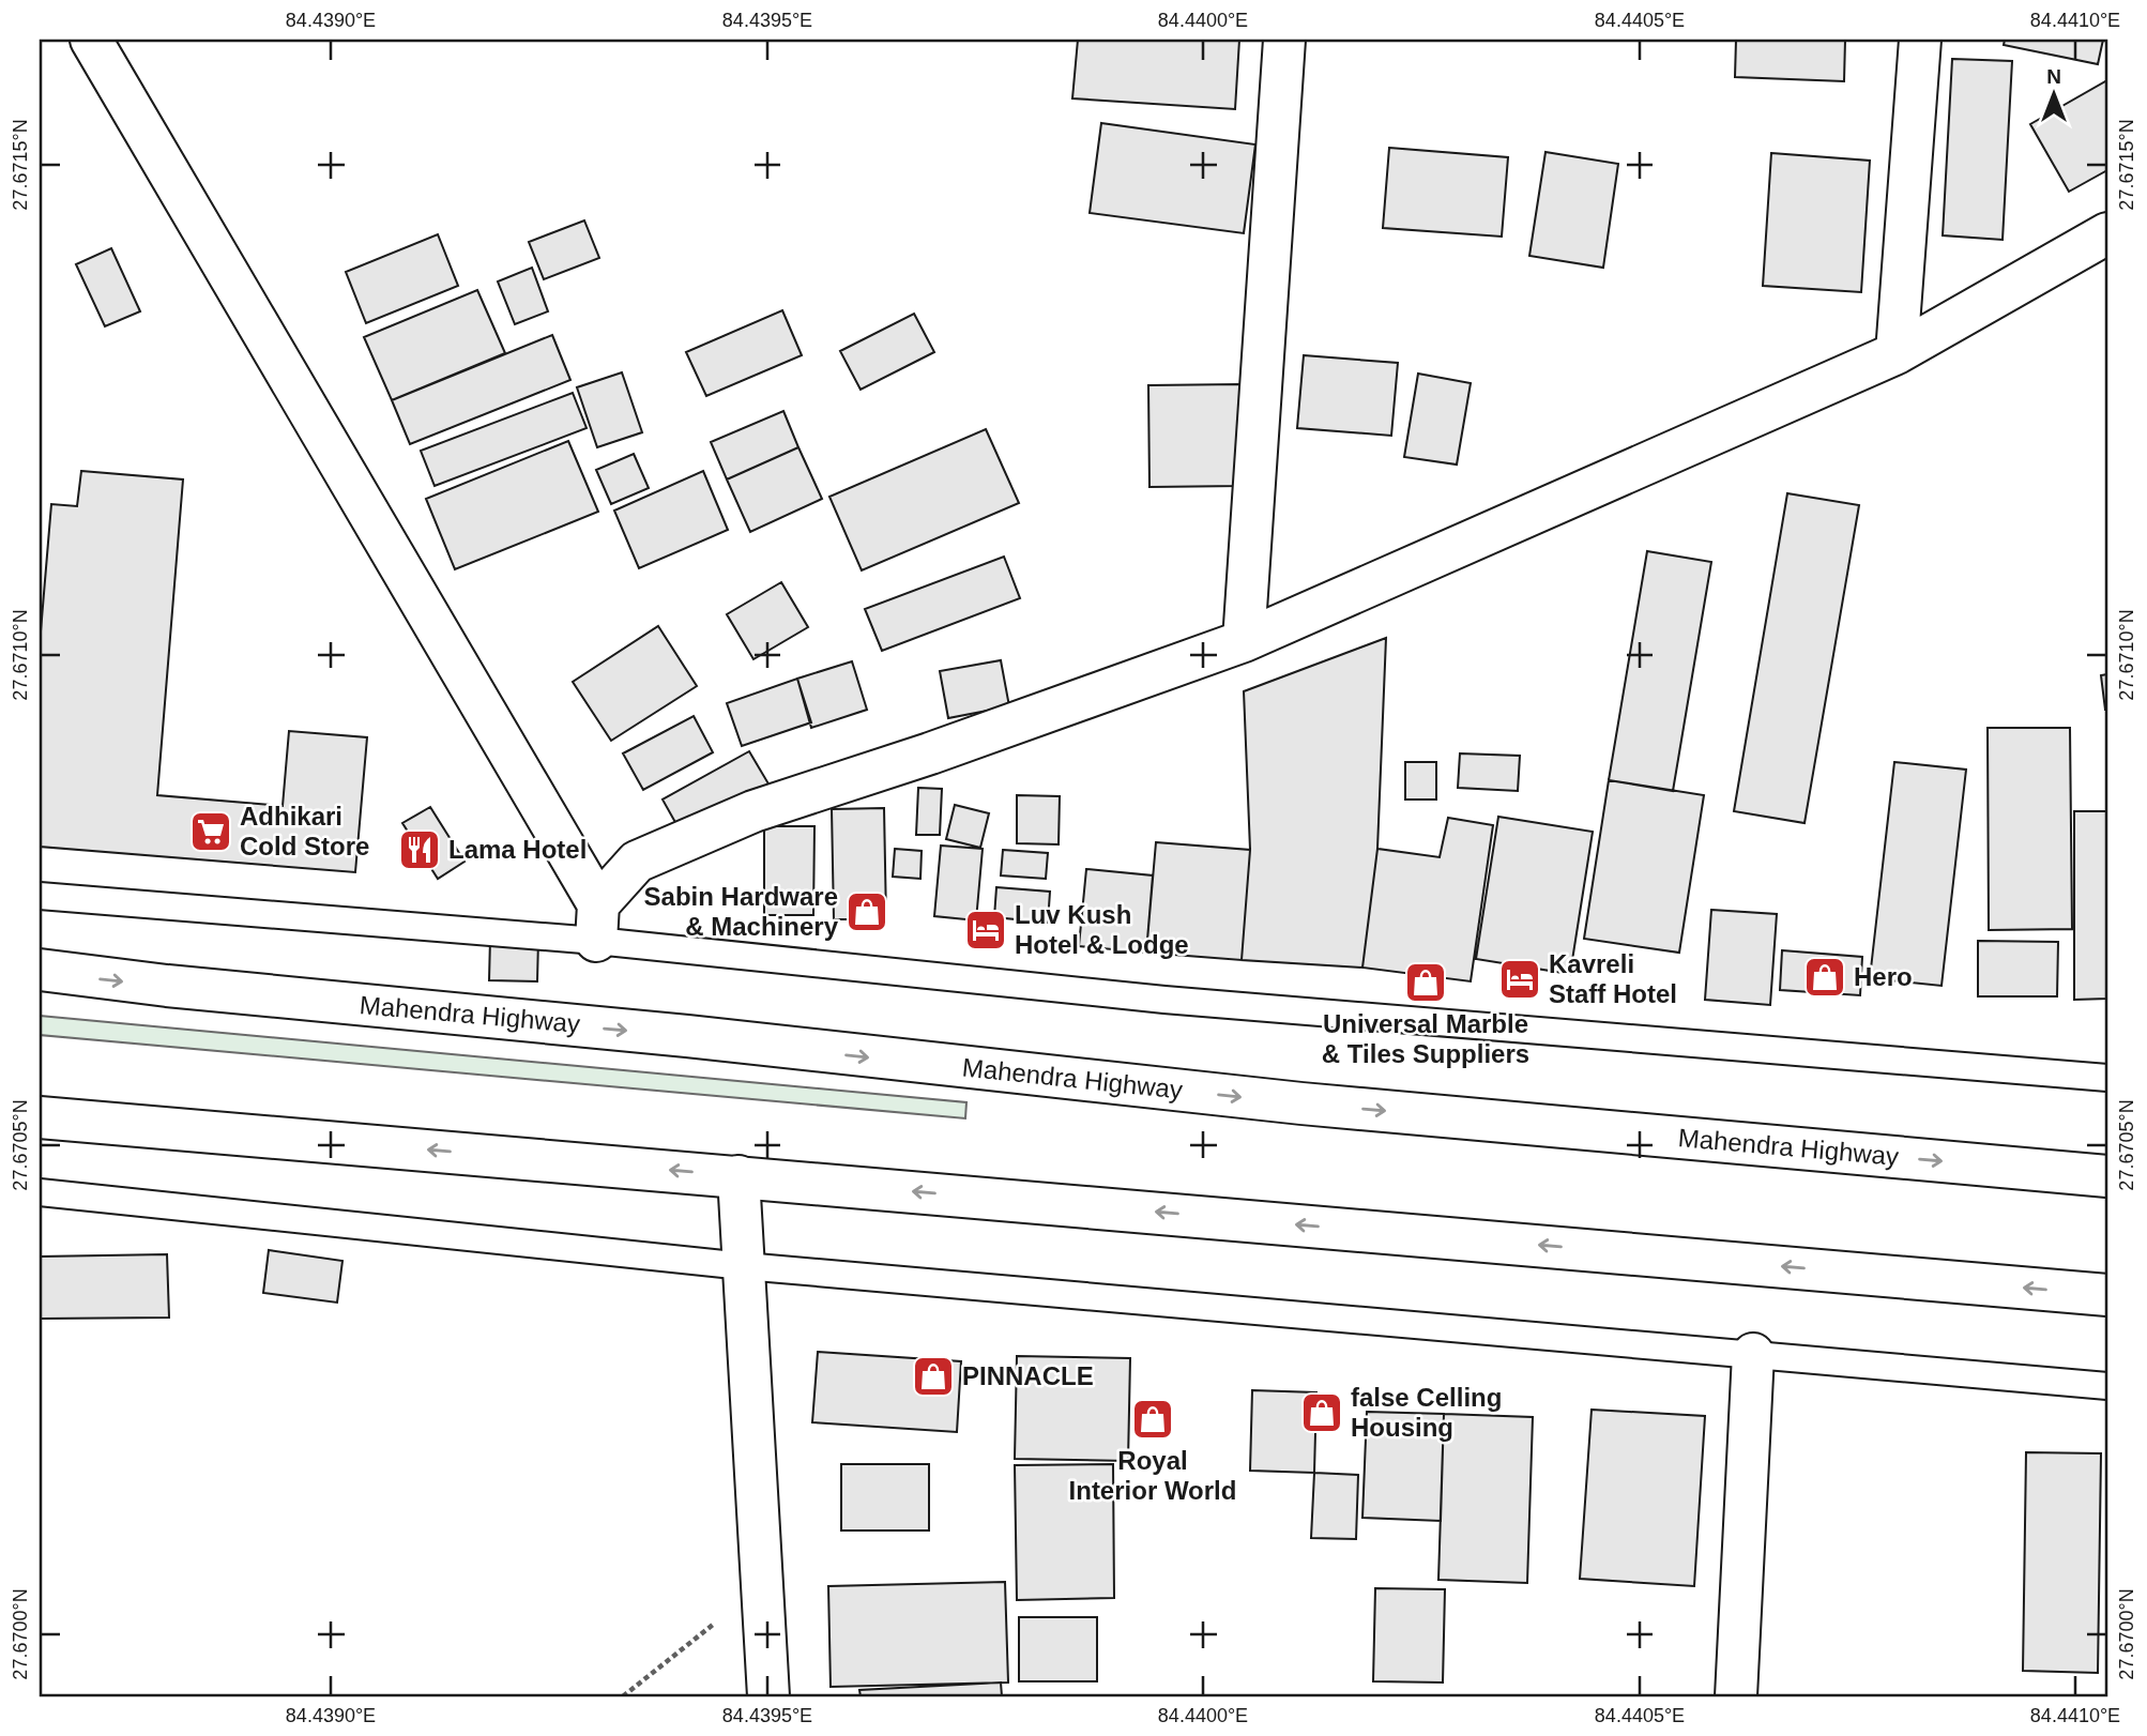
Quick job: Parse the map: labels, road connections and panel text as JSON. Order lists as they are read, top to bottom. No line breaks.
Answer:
{"streets":{"main road":["Mahendra Highway"]},"places":{"supermarket":["Adhikari Cold Store"],"restaurant":["Lama Hotel"],"shop":["Sabin Hardware & Machinery","Hero","Universal Marble & Tiles Suppliers","PINNACLE","false Celling Housing","Royal Interior World"],"hotel":["Luv Kush Hotel & Lodge","Kavreli Staff Hotel"]},"north":"top","coordinates":["84.4390°E","84.4395°E","84.4400°E","84.4405°E","84.4410°E","27.6715°N","27.6710°N","27.6705°N","27.6700°N"]}
